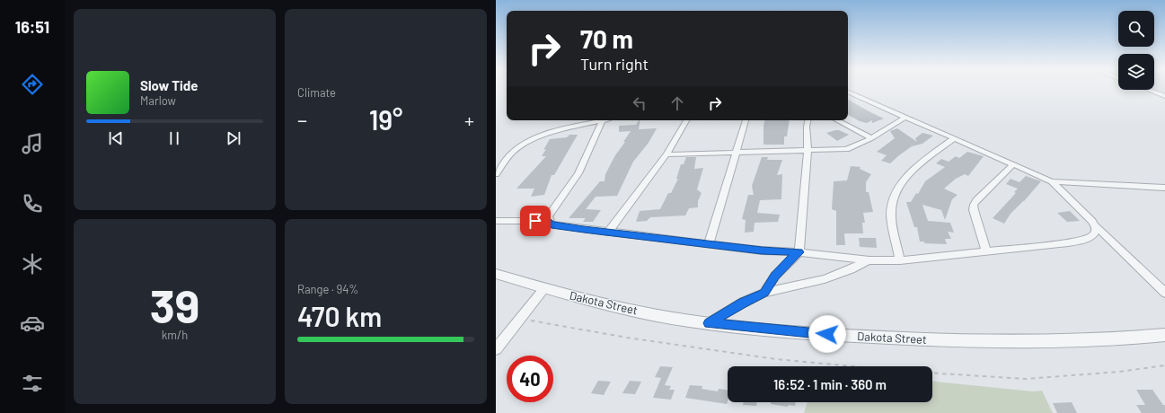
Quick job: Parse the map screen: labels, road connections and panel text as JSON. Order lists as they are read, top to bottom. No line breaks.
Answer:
{"streets":{"street":["Dakota Street"]},"page":{"tabs":"16:51","tile":["Climate",["39","km/h"],["Range · 94%","470 km"]],"turn":["70 m","Turn right"],"song":["Slow Tide","Marlow"],"heat":["−","19°","+"],"limit":"40","trip":"16:52 · 1 min · 360 m"}}
